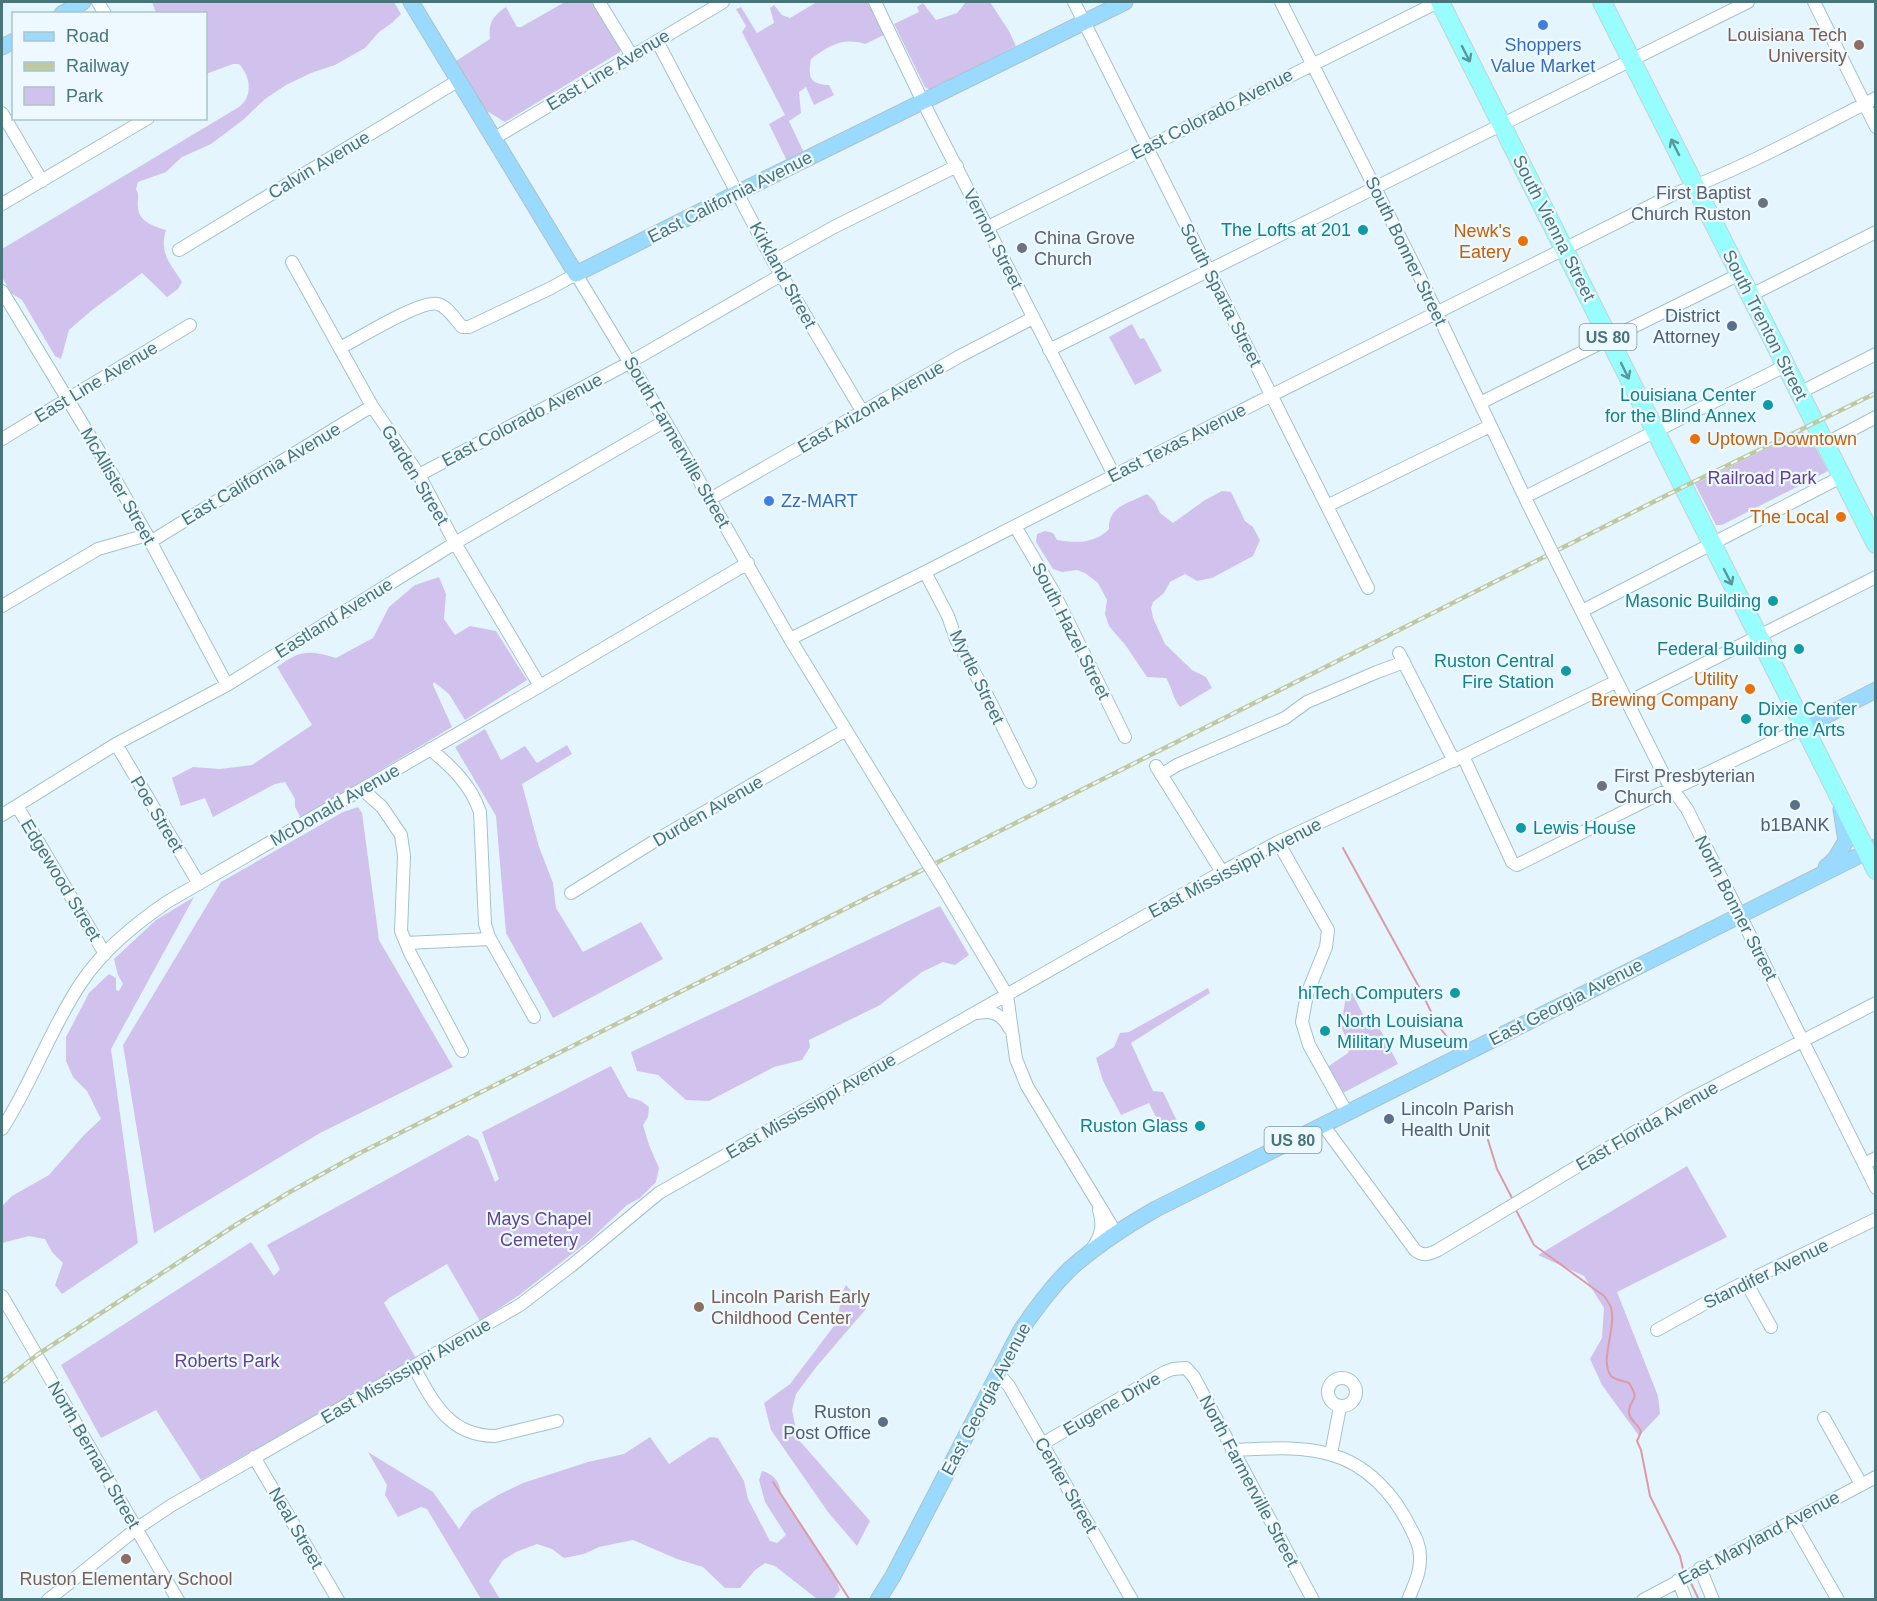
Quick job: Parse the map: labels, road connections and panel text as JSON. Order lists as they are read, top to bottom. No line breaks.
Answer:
{"streets":{"highway":["South Vienna Street","South Trenton Street","US 80"],"main road":["East California Avenue","South Farmerville Street","East Georgia Avenue"],"street":["East Line Avenue","East Colorado Avenue","Calvin Avenue","Vernon Street","South Bonner Street","Kirkland Street","South Sparta Street","East Arizona Avenue","East Texas Avenue","Garden Street","McAllister Street","Eastland Avenue","South Hazel Street","Myrtle Street","McDonald Avenue","Durden Avenue","Poe Street","East Mississippi Avenue","Edgewood Street","North Bonner Street","East Florida Avenue","Standifer Avenue","Eugene Drive","North Bernard Street","North Farmerville Street","Center Street","Neal Street","East Maryland Avenue"]},"crossings":[["East Line Avenue","Kirkland Street"],["East Line Avenue","South Farmerville Street"],["East Line Avenue","McAllister Street"],["East Colorado Avenue","South Vienna Street"],["East Colorado Avenue","Vernon Street"],["East Colorado Avenue","South Bonner Street"],["East Colorado Avenue","Kirkland Street"],["East Colorado Avenue","South Sparta Street"],["East Colorado Avenue","South Farmerville Street"],["East Colorado Avenue","Garden Street"],["Calvin Avenue","South Farmerville Street"],["East California Avenue","Vernon Street"],["East California Avenue","Kirkland Street"],["East California Avenue","South Sparta Street"],["East California Avenue","South Farmerville Street"],["East California Avenue","Garden Street"],["East California Avenue","McAllister Street"],["South Vienna Street","US 80"],["South Vienna Street","East Texas Avenue"],["Vernon Street","East Arizona Avenue"],["Vernon Street","East Texas Avenue"],["South Bonner Street","East Texas Avenue"],["South Bonner Street","North Bonner Street"],["Kirkland Street","East Arizona Avenue"],["South Sparta Street","East Texas Avenue"],["South Trenton Street","East Texas Avenue"],["US 80","East Georgia Avenue"],["East Arizona Avenue","South Farmerville Street"],["South Farmerville Street","East Texas Avenue"],["South Farmerville Street","Eastland Avenue"],["South Farmerville Street","McDonald Avenue"],["South Farmerville Street","Durden Avenue"],["South Farmerville Street","East Mississippi Avenue"],["East Texas Avenue","South Hazel Street"],["East Texas Avenue","Myrtle Street"],["Garden Street","Eastland Avenue"],["Garden Street","McDonald Avenue"],["McAllister Street","Eastland Avenue"],["Eastland Avenue","Poe Street"],["Eastland Avenue","Edgewood Street"],["McDonald Avenue","Poe Street"],["McDonald Avenue","Edgewood Street"],["East Mississippi Avenue","North Bonner Street"],["East Mississippi Avenue","North Bernard Street"],["East Mississippi Avenue","Neal Street"],["North Bonner Street","East Georgia Avenue"],["North Bonner Street","East Florida Avenue"],["East Georgia Avenue","East Florida Avenue"],["East Georgia Avenue","Center Street"],["Eugene Drive","North Farmerville Street"],["Eugene Drive","Center Street"]],"one_way":["South Vienna Street"],"parks":["Railroad Park","Mays Chapel Cemetery","Roberts Park"],"places":["Shoppers Value Market","Louisiana Tech University","First Baptist Church Ruston","The Lofts at 201","Newk's Eatery","China Grove Church","District Attorney","Louisiana Center for the Blind Annex","Uptown Downtown","Zz-MART","The Local","Masonic Building","Federal Building","Ruston Central Fire Station","Utility Brewing Company","Dixie Center for the Arts","First Presbyterian Church","b1BANK","Lewis House","hiTech Computers","North Louisiana Military Museum","Lincoln Parish Health Unit","Ruston Glass","Lincoln Parish Early Childhood Center","Ruston Post Office","Ruston Elementary School"],"legend":["Road","Railway","Park"]}
